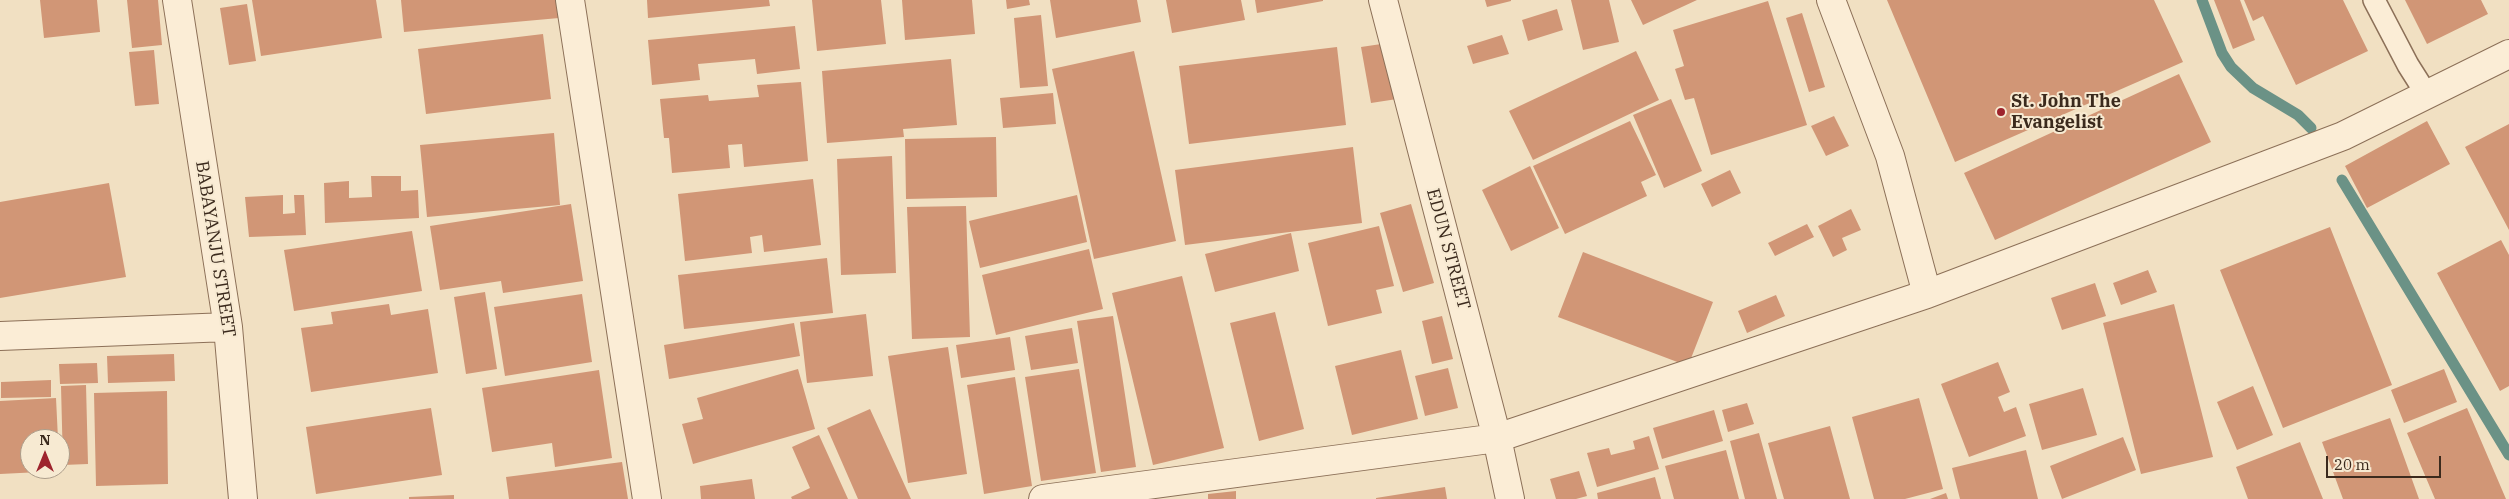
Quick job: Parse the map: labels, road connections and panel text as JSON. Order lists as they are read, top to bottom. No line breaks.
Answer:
{"streets":{"street":["BABAYANJU STREET","EDUN STREET"]},"places":["St. John The Evangelist"],"scale_bar":"20 m","north":"top"}
